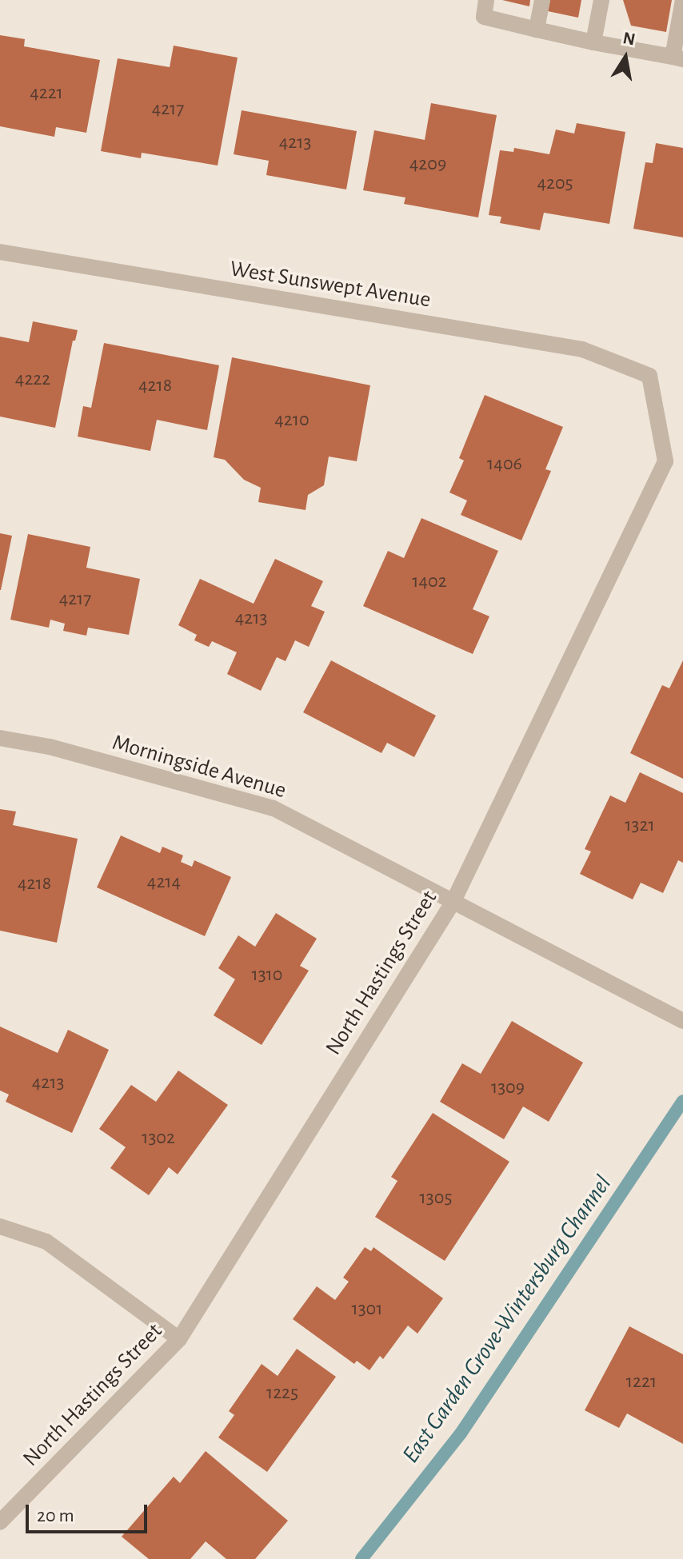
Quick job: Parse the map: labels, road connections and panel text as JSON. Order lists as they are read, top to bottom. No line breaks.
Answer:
{"streets":{"street":["West Sunswept Avenue","Morningside Avenue","North Hastings Street"]},"crossings":[["West Sunswept Avenue","North Hastings Street"],["Morningside Avenue","North Hastings Street"]],"water":["East Garden Grove-Wintersburg Channel"],"house_numbers":["4221","4217","4213","4209","4205","4222","4218","4210","1406","1402","4217","4213","1321","4214","4218","1310","4213","1309","1302","1305","1301","1221","1225"],"scale_bar":"20 m","north":"top"}
